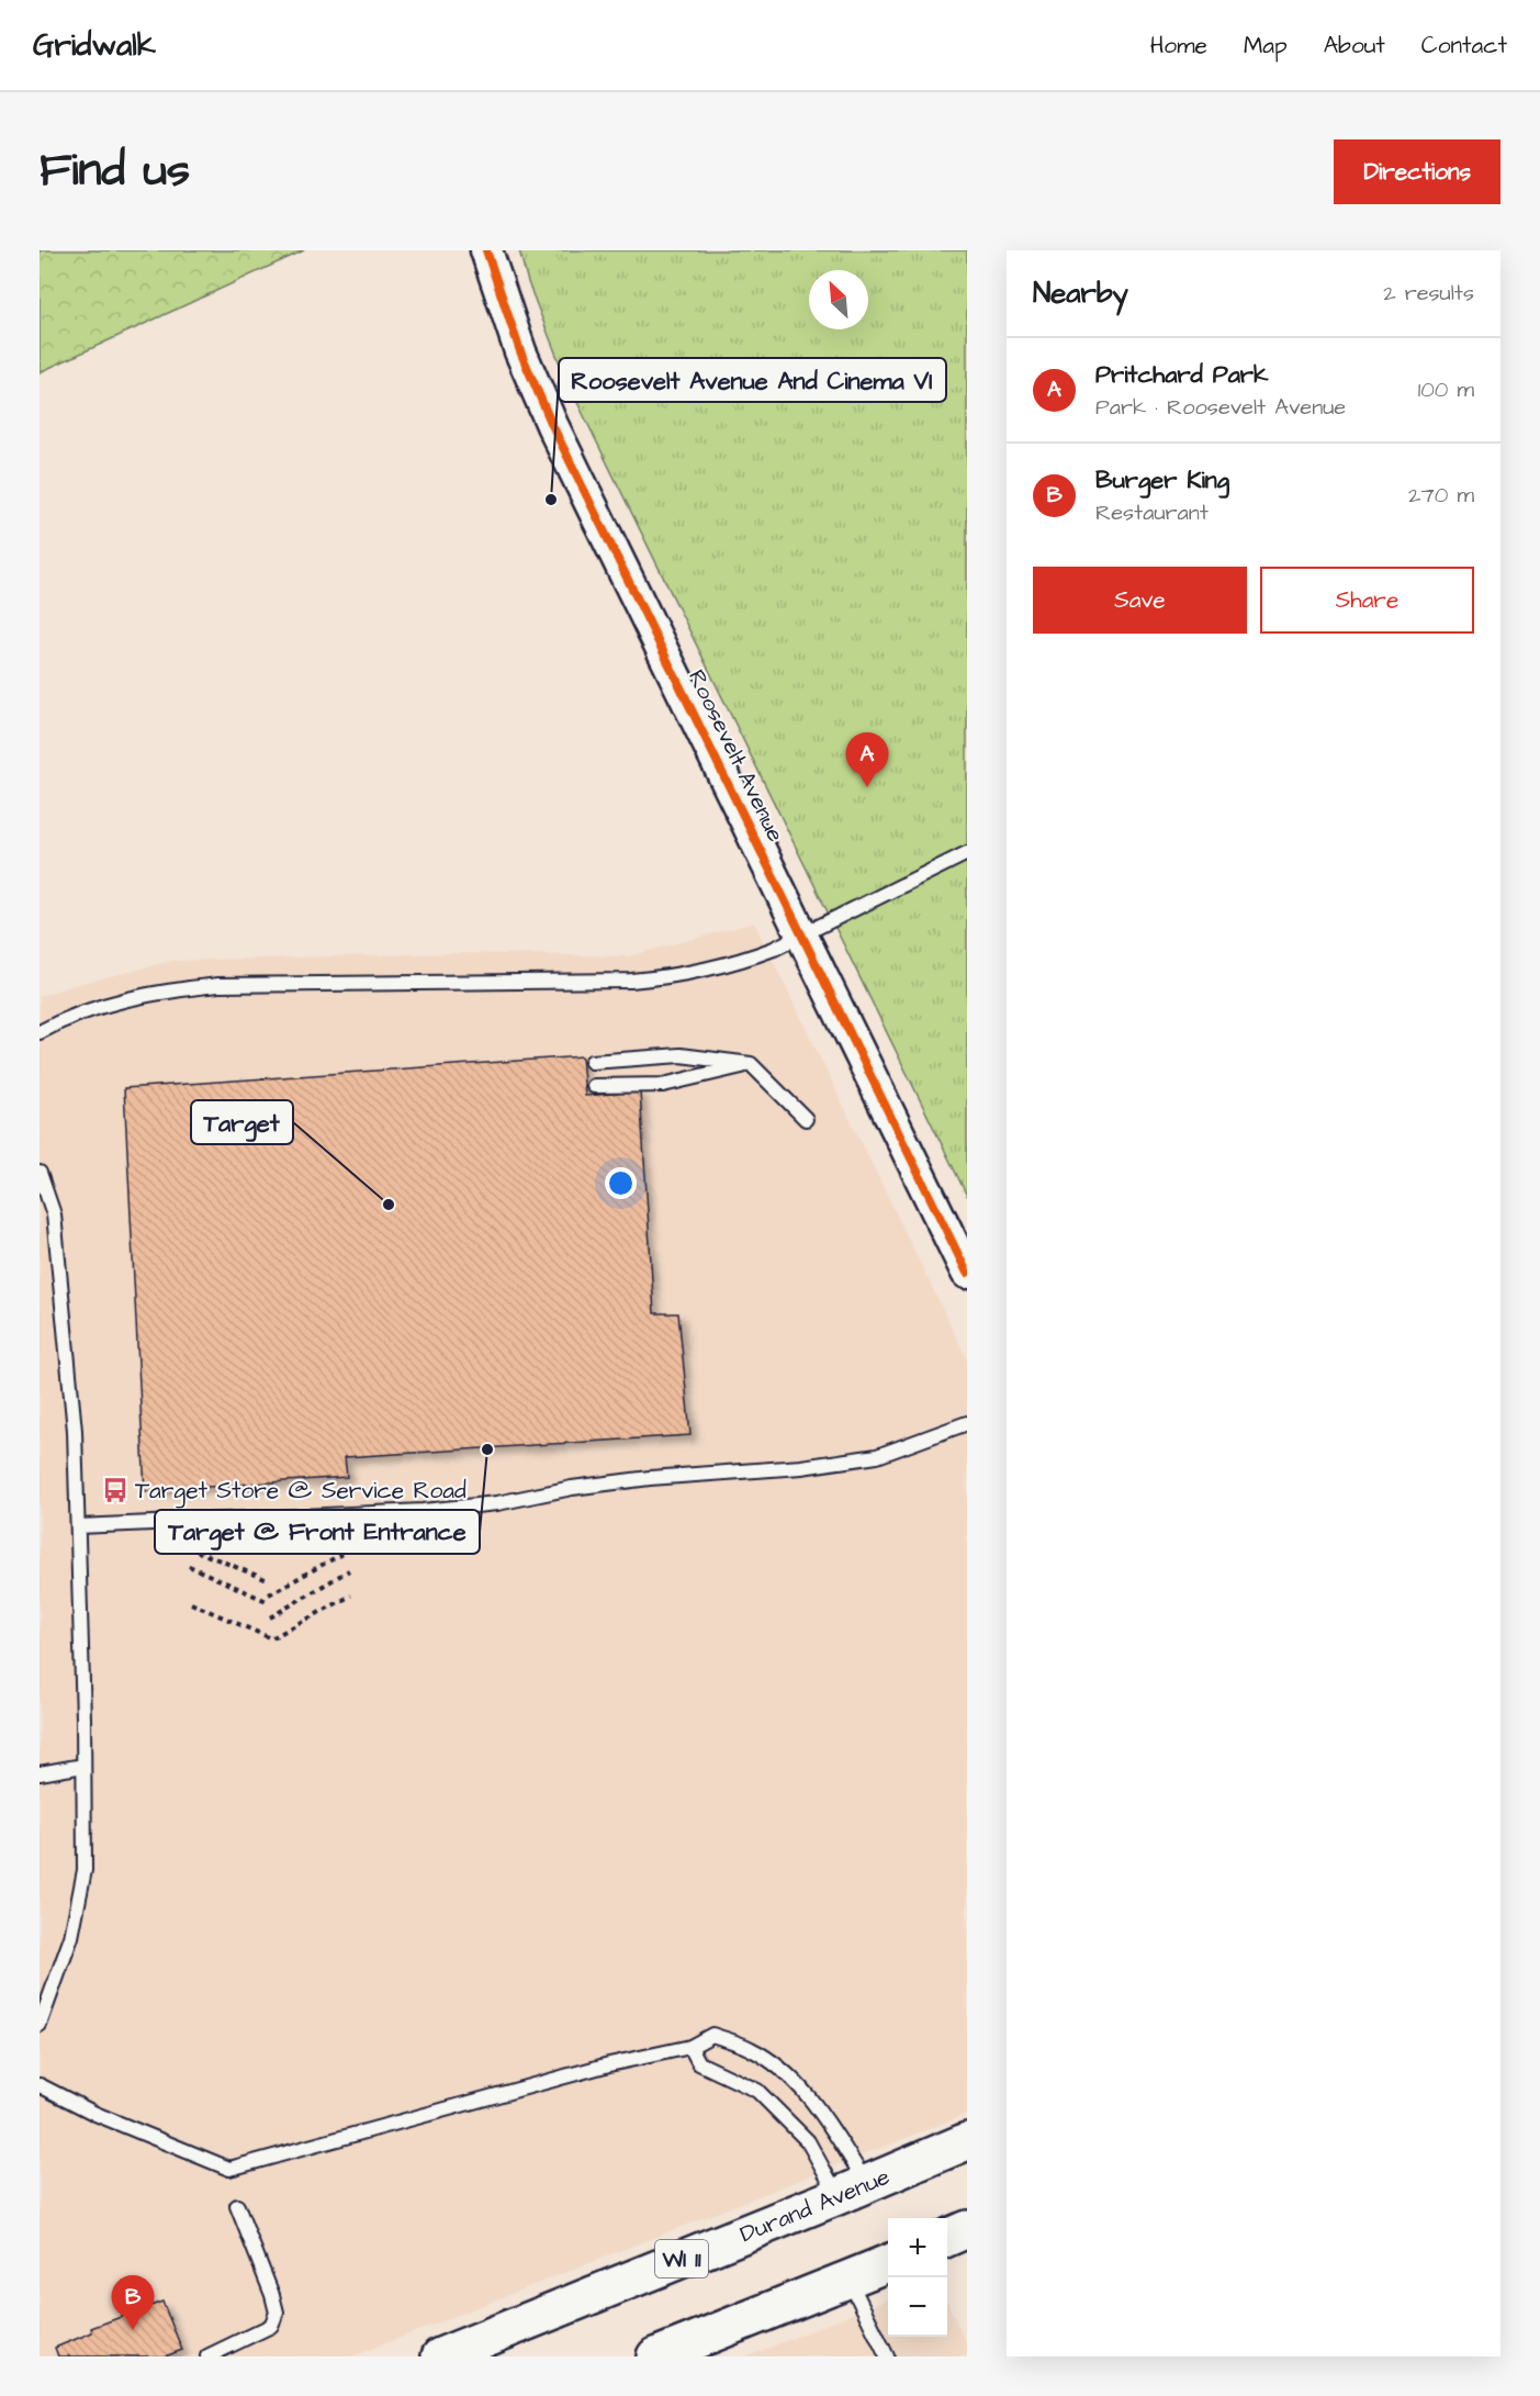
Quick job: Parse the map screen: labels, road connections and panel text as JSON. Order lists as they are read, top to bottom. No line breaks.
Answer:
{"streets":{"main road":["Durand Avenue","WI 11"],"street":["Roosevelt Avenue"]},"places":{"other":["Roosevelt Avenue And Cinema VI","Target","Target @ Front Entrance"],"bus stop":["Target Store @ Service Road"]},"north":"top left","page":{"header":"Gridwalk","nav":["Home","Map","About","Contact"],"title":"Find us","buttons":["Directions",["Save","Share"]],"heading":["Nearby","2 results"],"list":[{"mark":"A","name":"Pritchard Park","note":"Park · Roosevelt Avenue","value":"100 m"},{"mark":"B","name":"Burger King","note":"Restaurant","value":"270 m"}],"pins":["A","B"],"map_buttons":["+","−"]}}
